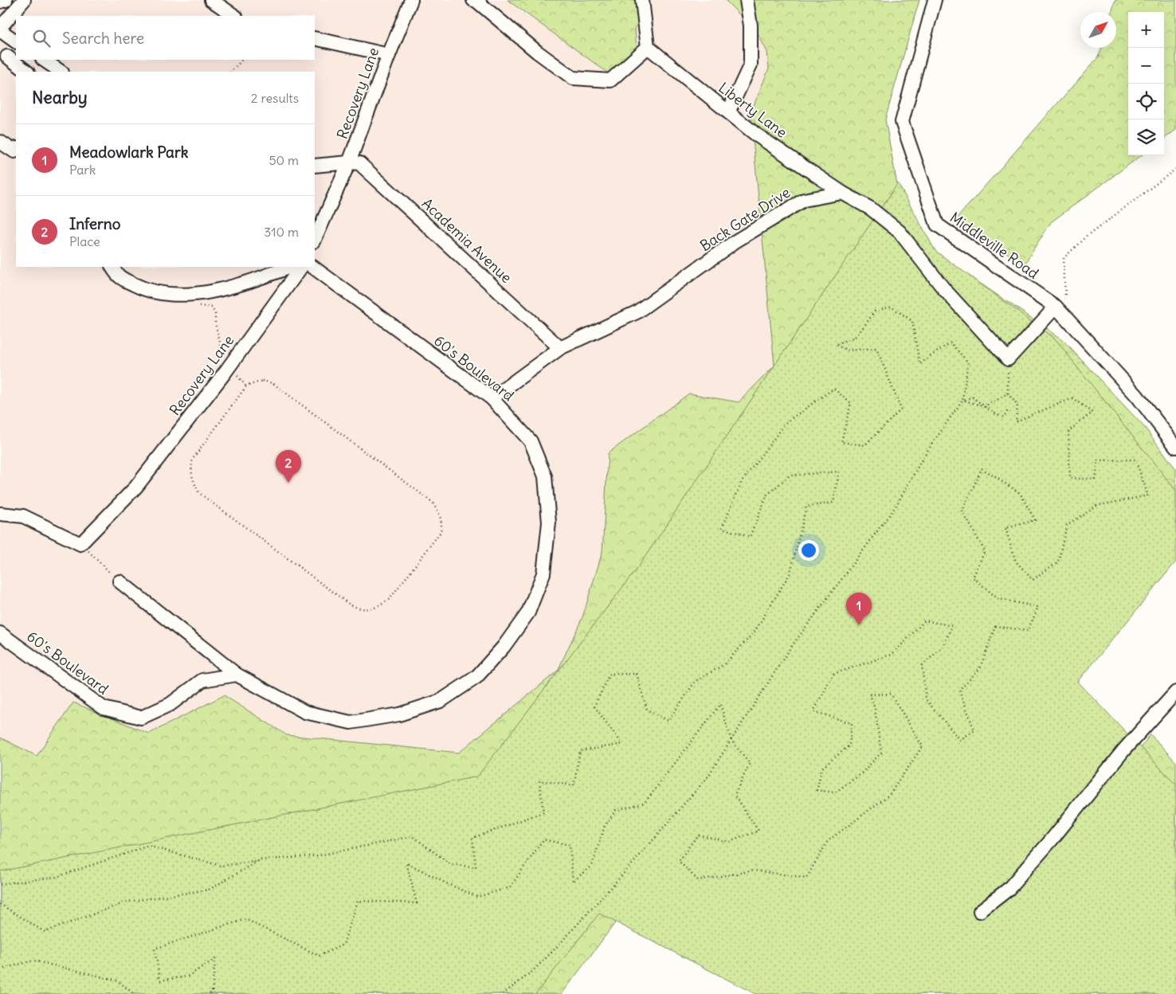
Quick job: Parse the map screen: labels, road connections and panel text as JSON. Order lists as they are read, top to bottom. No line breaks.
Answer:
{"streets":{"street":["Recovery Lane","Liberty Lane","Back Gate Drive","Academia Avenue","Middleville Road","60's Boulevard"]},"crossings":[["Recovery Lane","Academia Avenue"],["Liberty Lane","Back Gate Drive"],["Back Gate Drive","Academia Avenue"],["Back Gate Drive","60's Boulevard"]],"north":"top right","page":{"map_buttons":["+","−"],"search":"Search here","heading":["Nearby","2 results"],"list":[{"mark":"1","name":"Meadowlark Park","note":"Park","value":"50 m"},{"mark":"2","name":"Inferno","note":"Place","value":"310 m"}],"pins":["2","1"]}}
